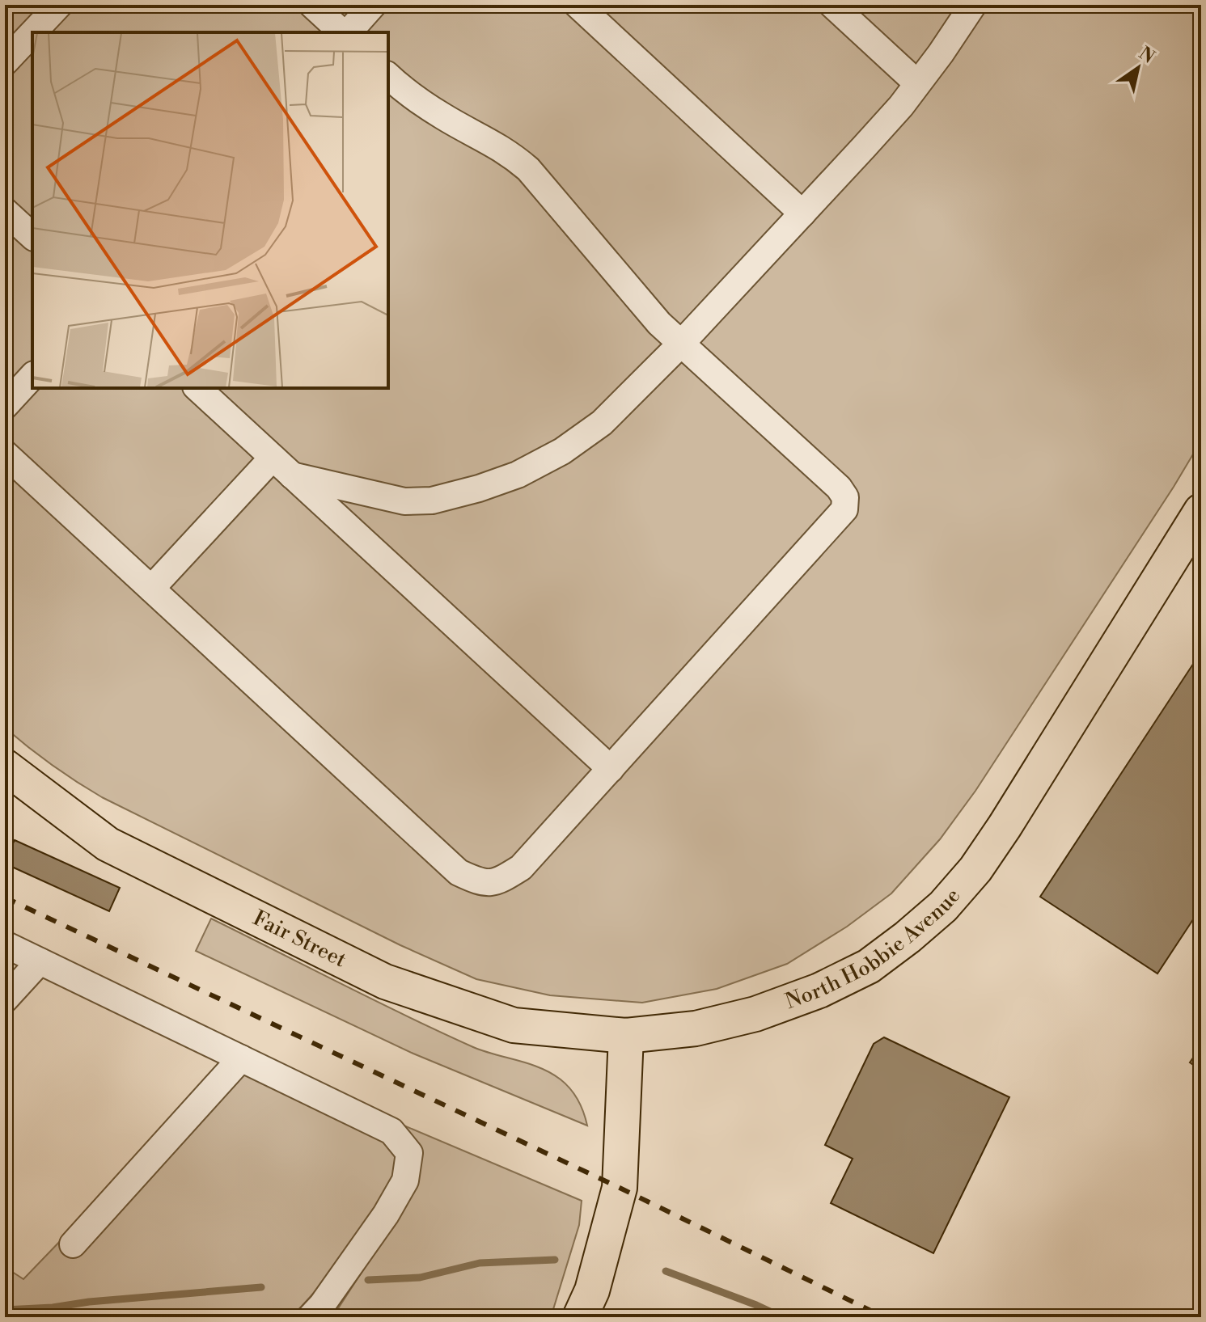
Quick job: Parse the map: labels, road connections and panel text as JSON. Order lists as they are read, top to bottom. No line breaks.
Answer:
{"streets":{"main road":["Fair Street","North Hobbie Avenue"]},"crossings":[["Fair Street","North Hobbie Avenue"]],"north":"top right"}
